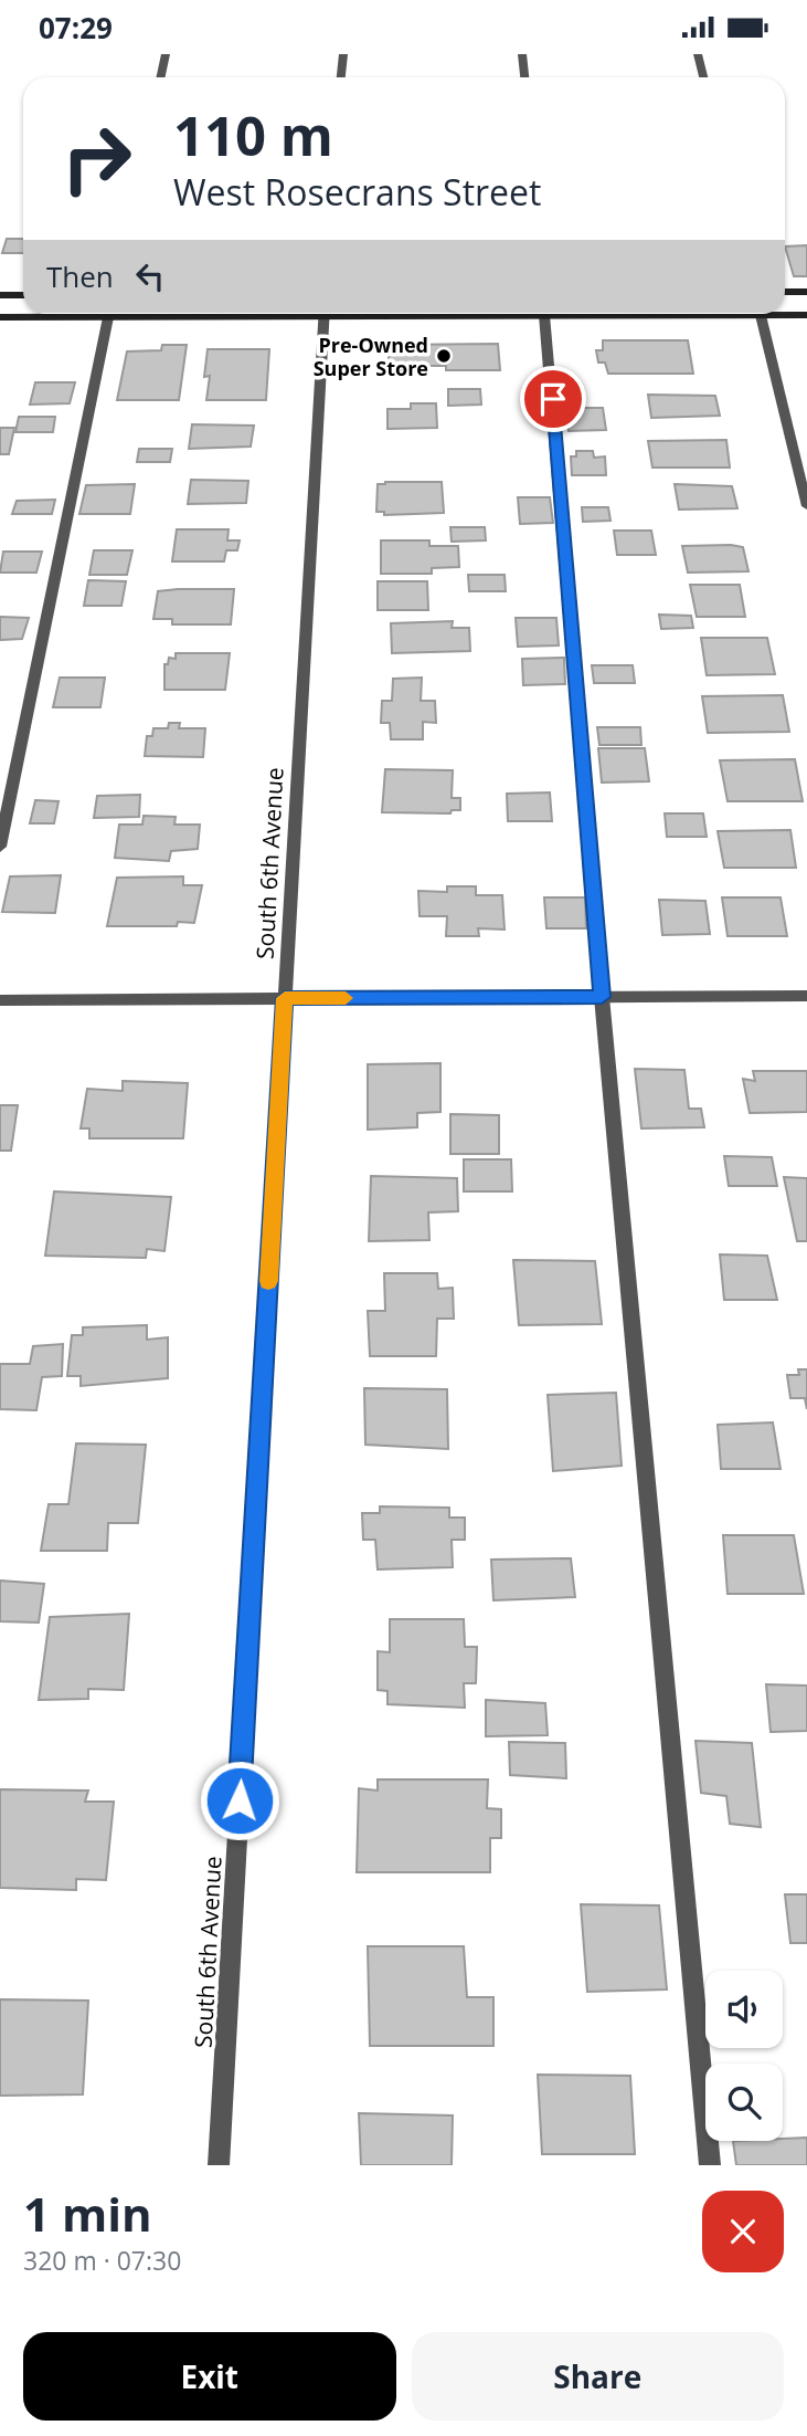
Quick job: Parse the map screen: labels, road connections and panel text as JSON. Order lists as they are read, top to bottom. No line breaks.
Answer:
{"streets":{"street":["South 6th Avenue"]},"places":["Pre-Owned Super Store"],"page":{"status":"07:29","turn":["110 m","West Rosecrans Street"],"then":"Then","heading":["1 min","320 m · 07:30"],"buttons":["Exit","Share"]}}
